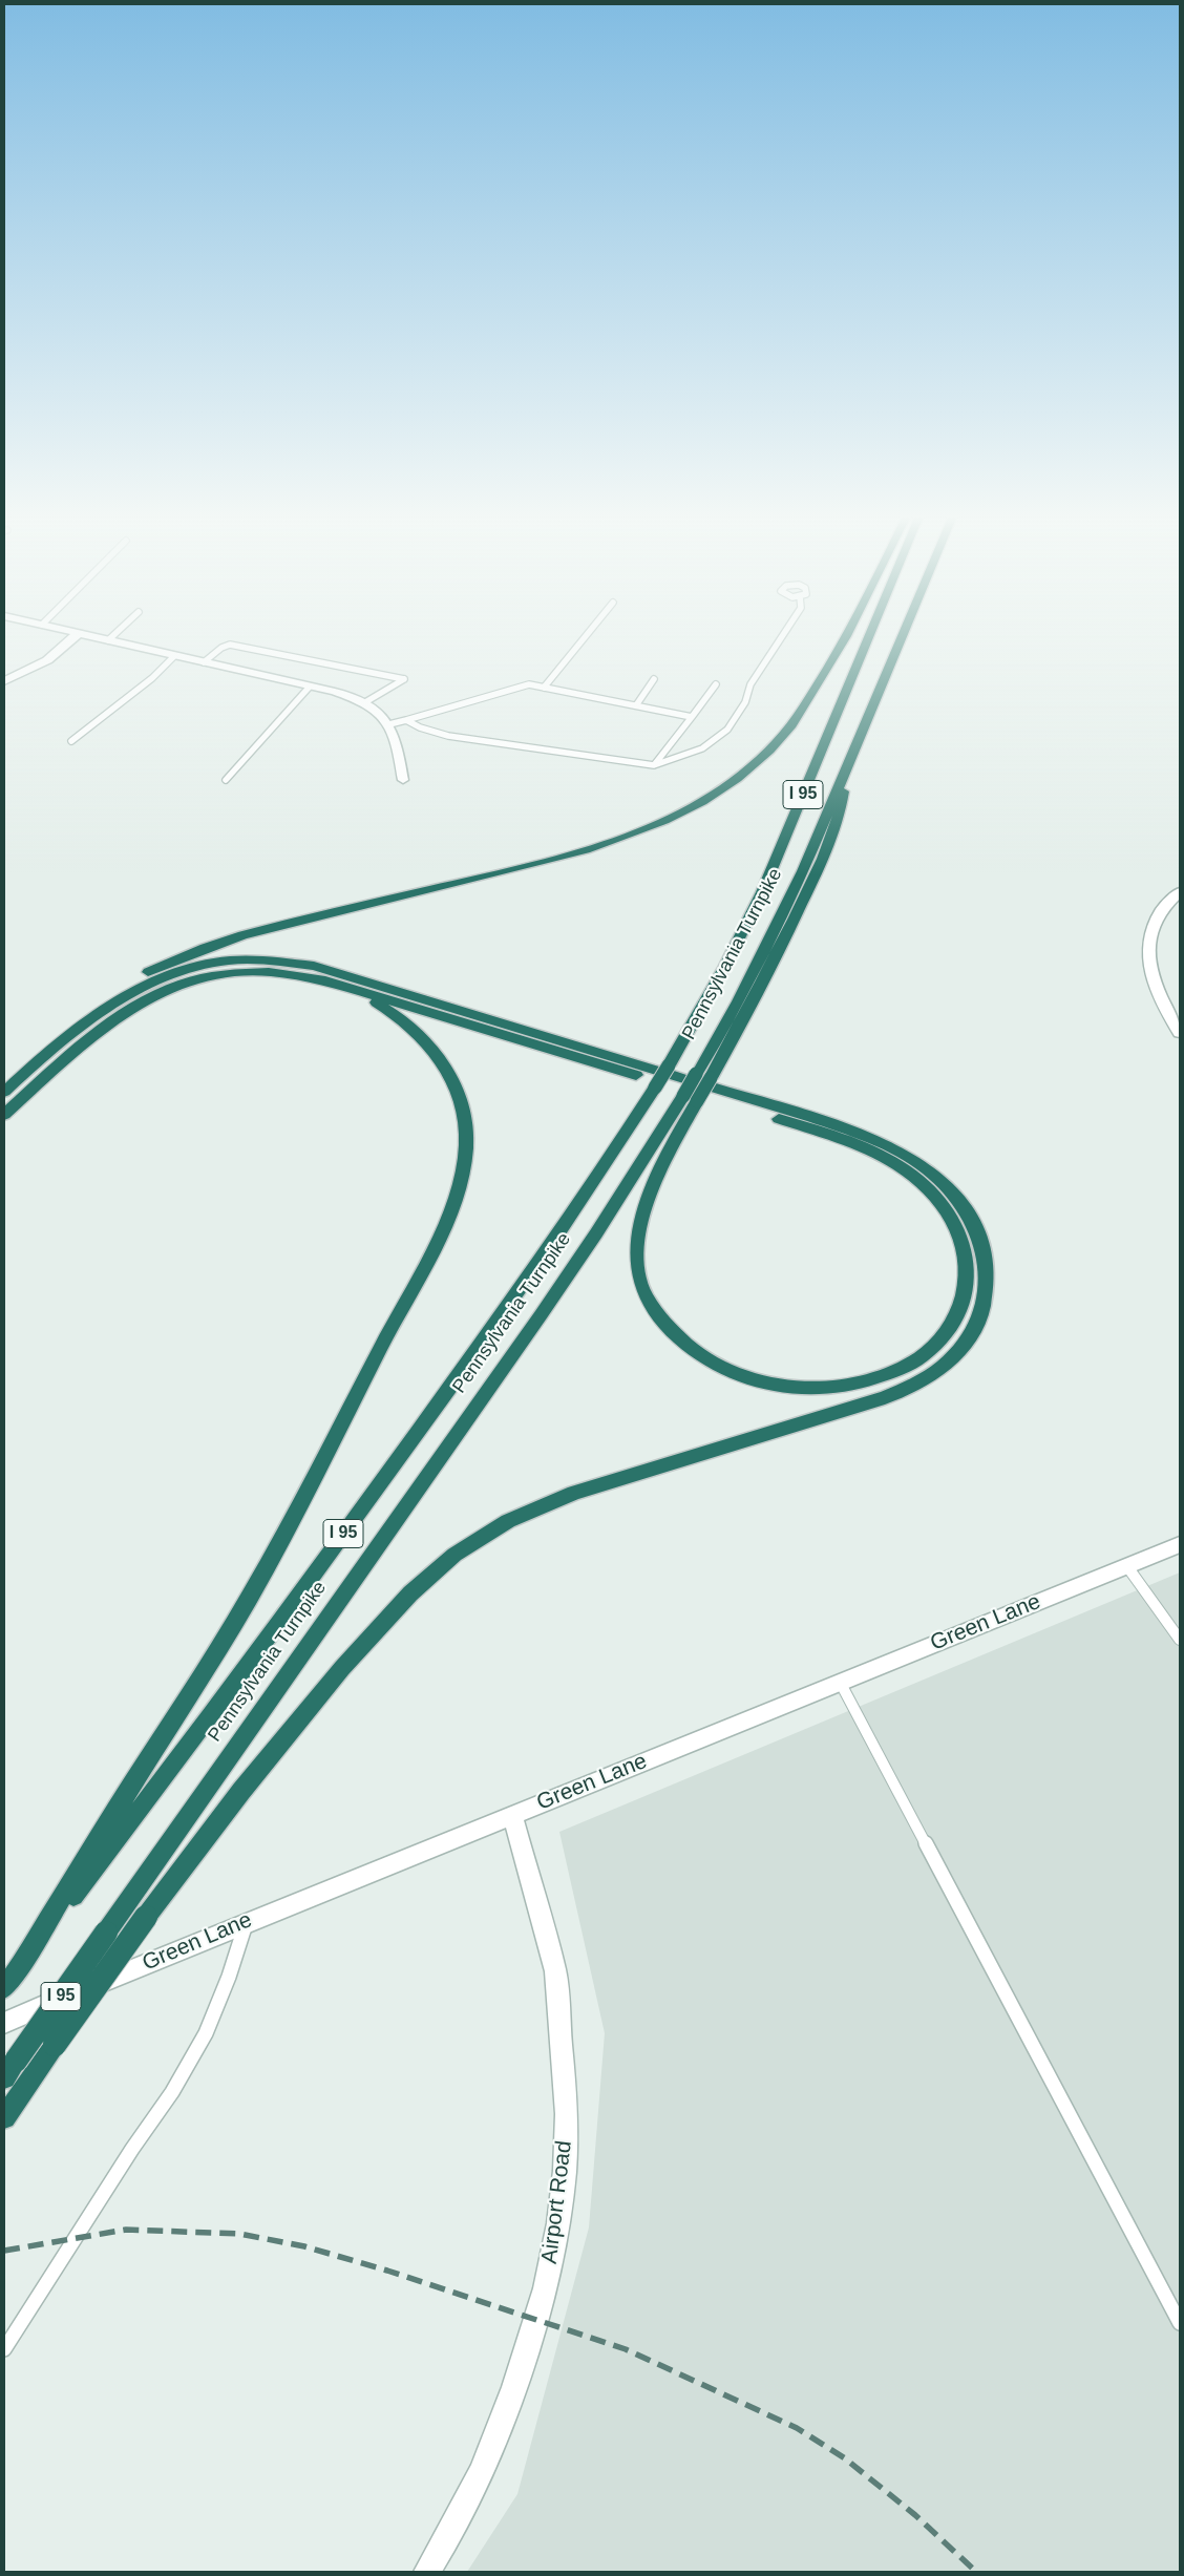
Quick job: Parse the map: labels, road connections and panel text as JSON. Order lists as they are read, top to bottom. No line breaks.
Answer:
{"streets":{"highway":["I 95","Pennsylvania Turnpike"],"street":["Green Lane","Airport Road"]},"crossings":[["Green Lane","Airport Road"]]}
